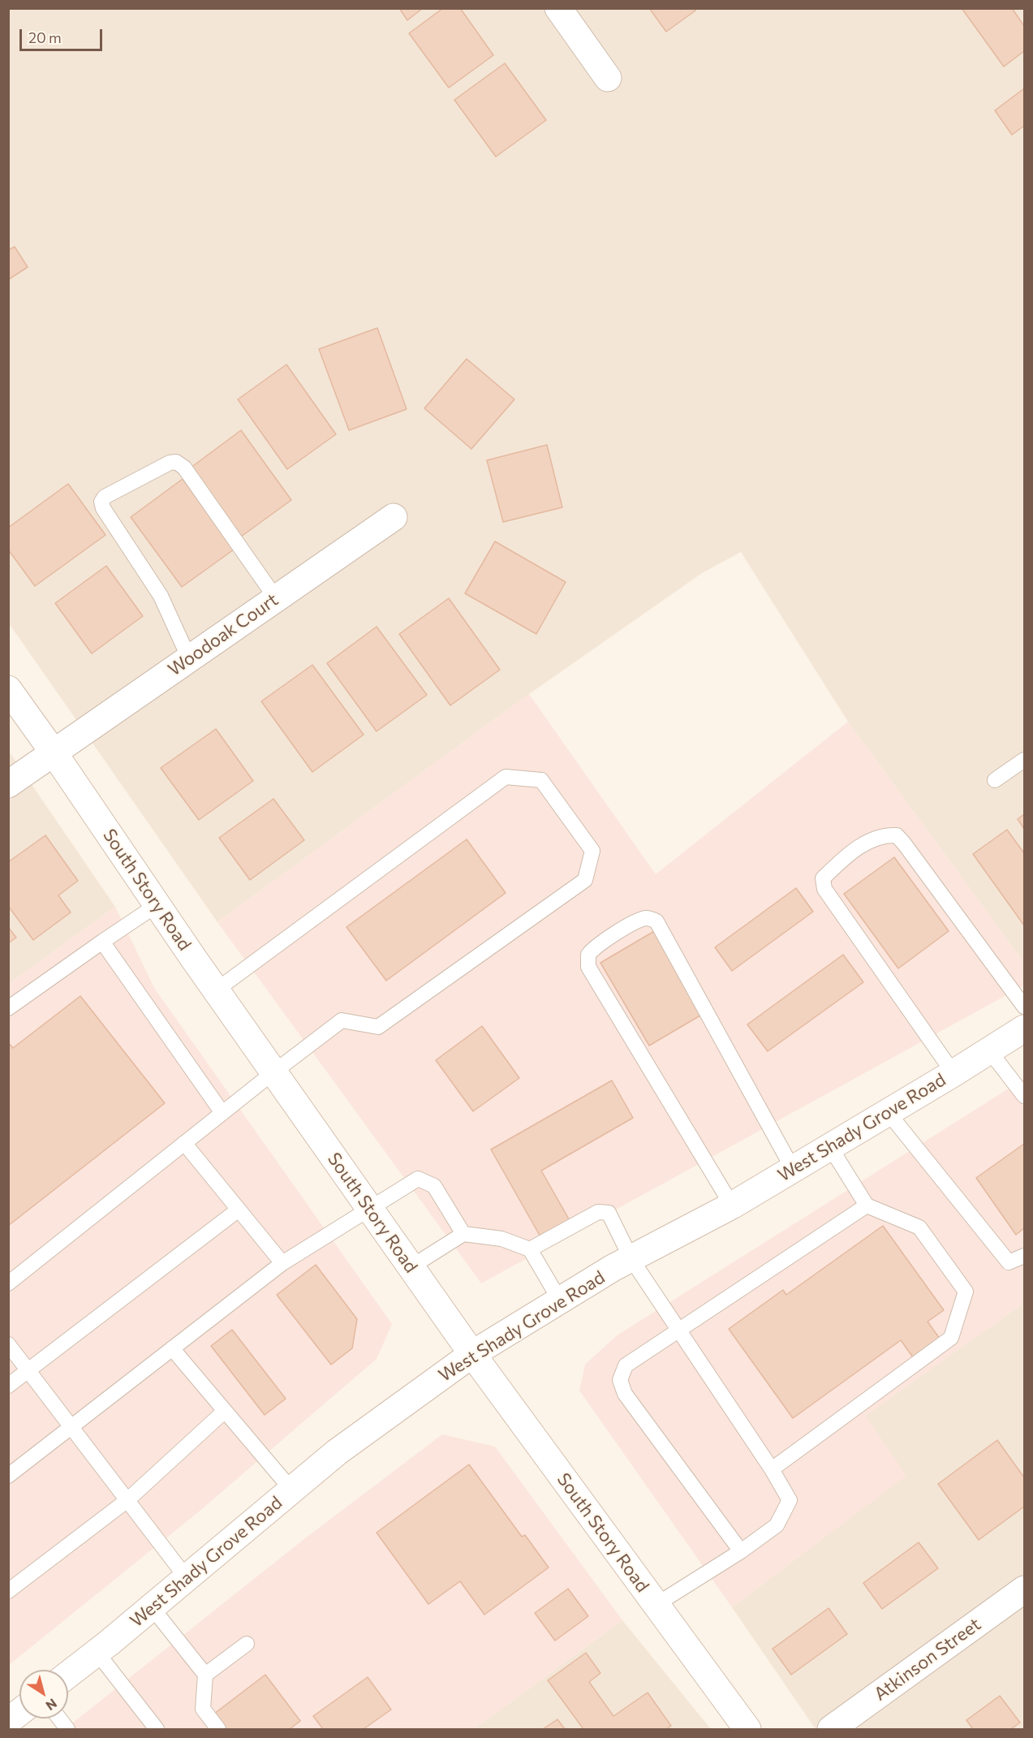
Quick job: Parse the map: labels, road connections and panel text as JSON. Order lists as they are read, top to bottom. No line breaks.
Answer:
{"streets":{"main road":["Woodoak Court","South Story Road","West Shady Grove Road","Atkinson Street"]},"crossings":[["Woodoak Court","South Story Road"],["South Story Road","West Shady Grove Road"]],"scale_bar":"20 m","north":"bottom right"}
